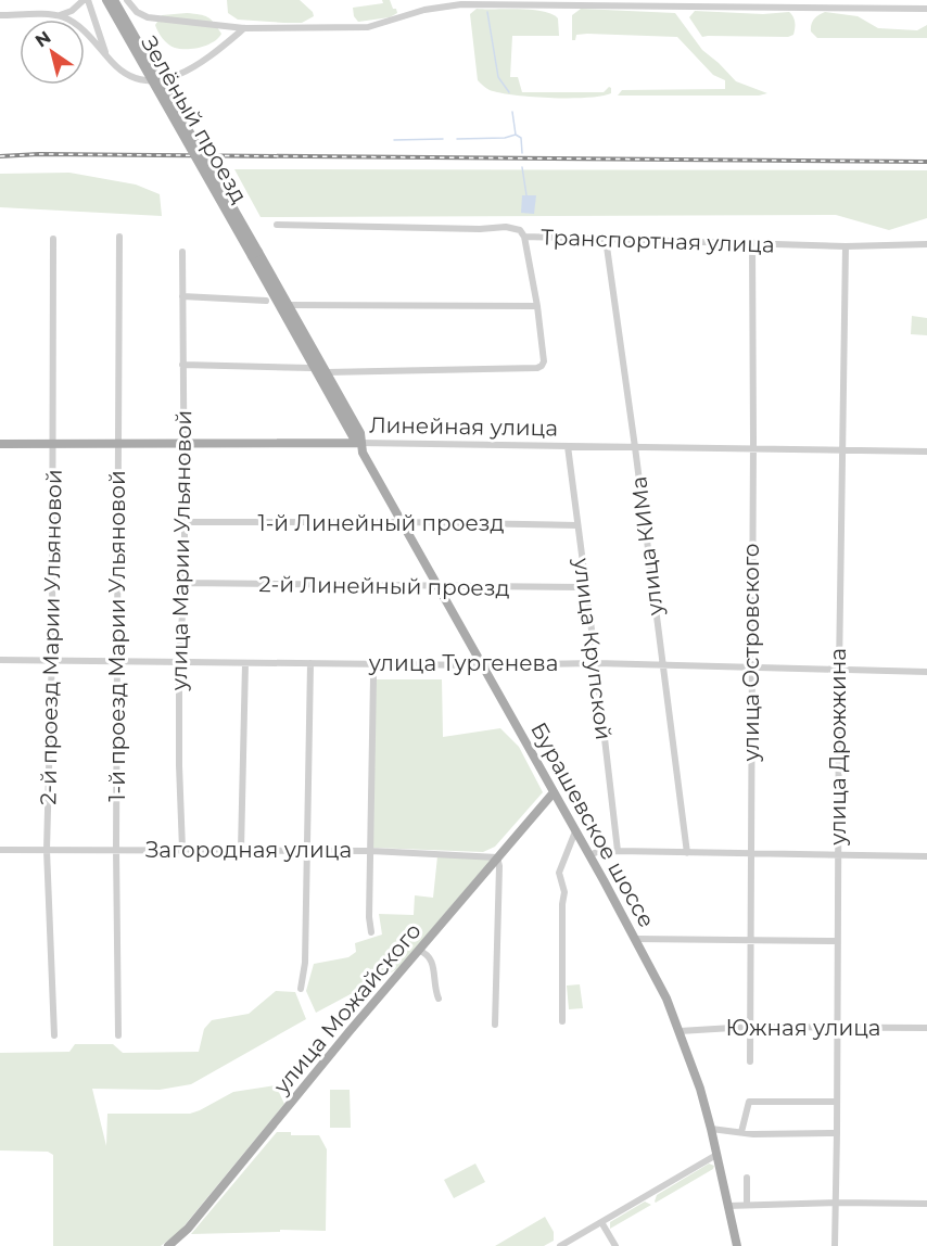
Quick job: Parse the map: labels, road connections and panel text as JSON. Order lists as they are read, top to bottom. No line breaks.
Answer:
{"streets":{"main road":["Зелёный проезд","Линейная улица","Бурашевское шоссе","улица Можайского"],"street":["Транспортная улица","1-й Линейный проезд","улица КИМа","улица Марии Ульяновой","2-й Линейный проезд","1-й проезд Марии Ульяновой","2-й проезд Марии Ульяновой","улица Крупской","улица Островского","улица Тургенева","улица Дрожжина","Загородная улица","Южная улица"]},"crossings":[["Зелёный проезд","Бурашевское шоссе"],["Транспортная улица","улица КИМа"],["Транспортная улица","улица Островского"],["Транспортная улица","улица Дрожжина"],["Линейная улица","улица КИМа"],["Линейная улица","улица Марии Ульяновой"],["Линейная улица","1-й проезд Марии Ульяновой"],["Линейная улица","2-й проезд Марии Ульяновой"],["Линейная улица","улица Крупской"],["Линейная улица","улица Островского"],["Линейная улица","улица Дрожжина"],["Линейная улица","Бурашевское шоссе"],["1-й Линейный проезд","улица Марии Ульяновой"],["1-й Линейный проезд","улица Крупской"],["1-й Линейный проезд","Бурашевское шоссе"],["улица КИМа","улица Тургенева"],["улица Марии Ульяновой","2-й Линейный проезд"],["улица Марии Ульяновой","улица Тургенева"],["улица Марии Ульяновой","Загородная улица"],["2-й Линейный проезд","улица Крупской"],["2-й Линейный проезд","Бурашевское шоссе"],["1-й проезд Марии Ульяновой","улица Тургенева"],["1-й проезд Марии Ульяновой","Загородная улица"],["2-й проезд Марии Ульяновой","улица Тургенева"],["2-й проезд Марии Ульяновой","Загородная улица"],["улица Крупской","улица Тургенева"],["улица Островского","улица Тургенева"],["улица Островского","Южная улица"],["улица Тургенева","улица Дрожжина"],["улица Тургенева","Бурашевское шоссе"],["улица Дрожжина","Южная улица"],["Бурашевское шоссе","улица Можайского"],["Бурашевское шоссе","Южная улица"],["Загородная улица","улица Можайского"]],"north":"top left"}
